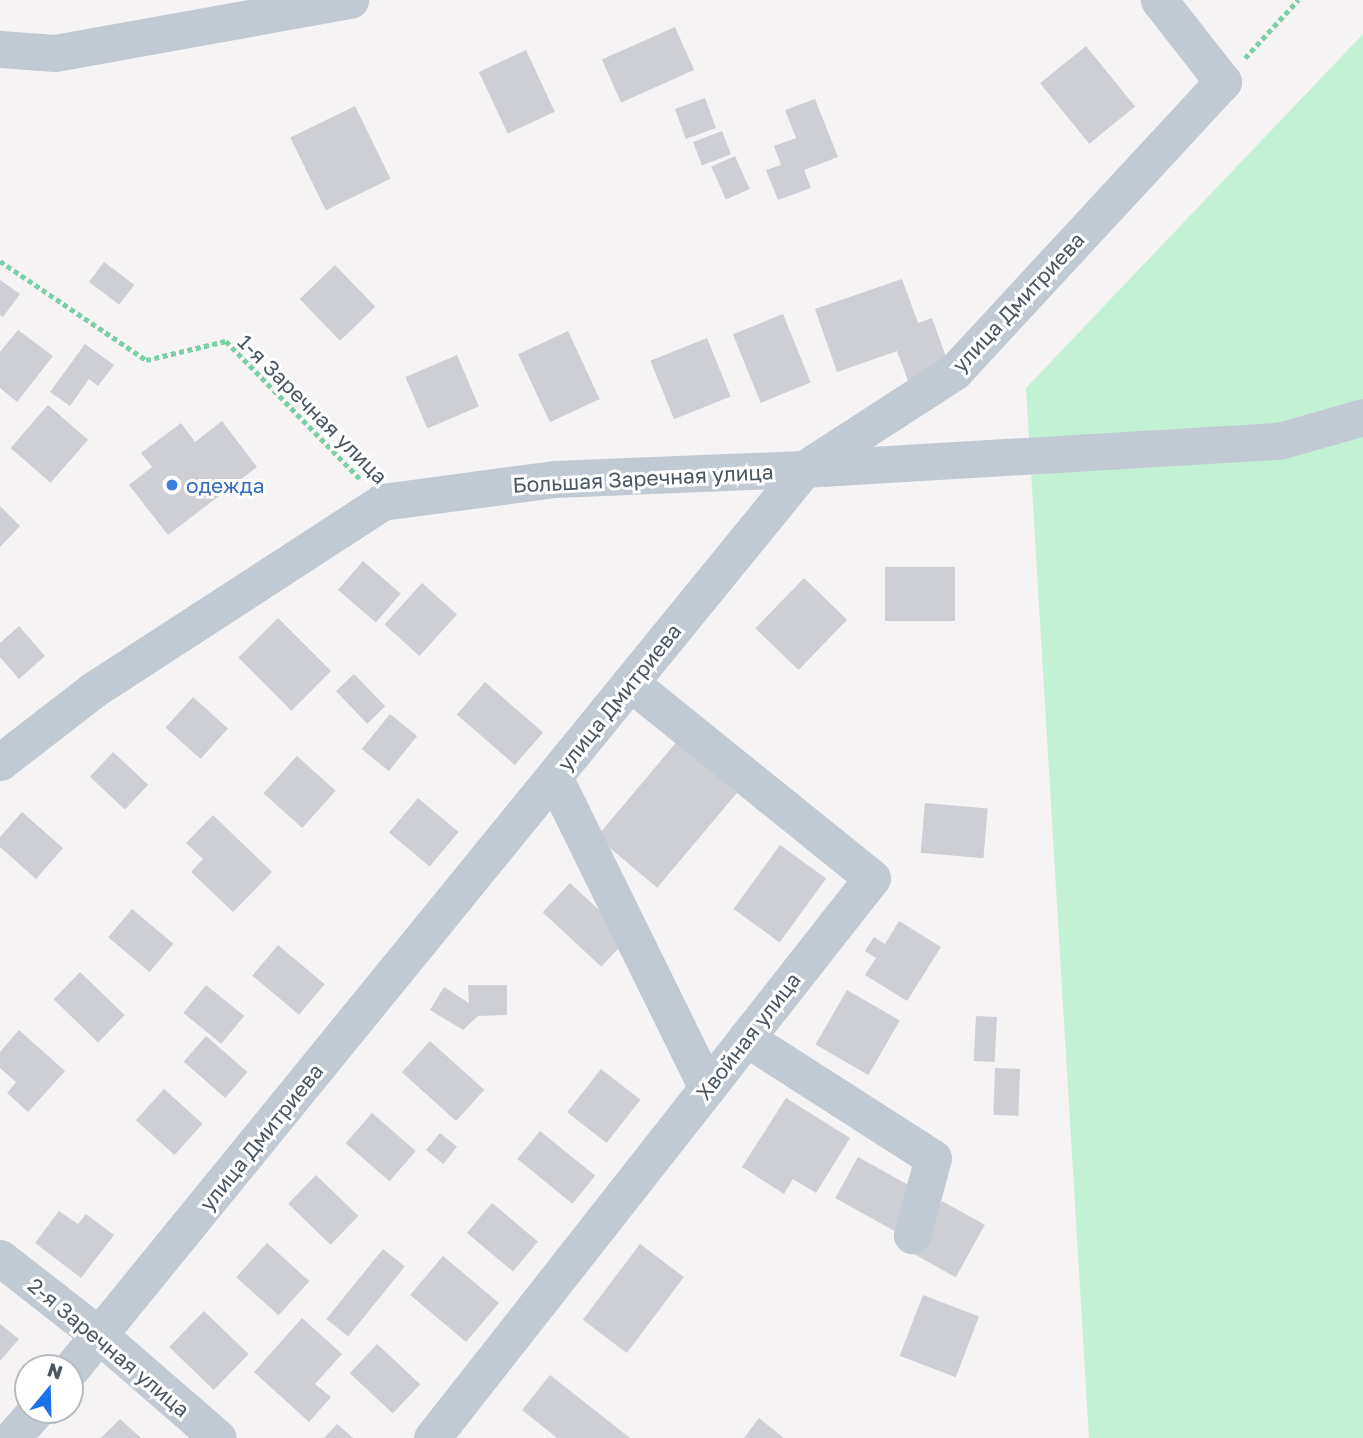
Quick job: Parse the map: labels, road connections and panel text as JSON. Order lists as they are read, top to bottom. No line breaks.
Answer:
{"streets":{"street":["улица Дмитриева","Большая Заречная улица","Хвойная улица","2-я Заречная улица"],"path":["1-я Заречная улица"]},"crossings":[["улица Дмитриева","Большая Заречная улица"],["улица Дмитриева","Хвойная улица"],["улица Дмитриева","2-я Заречная улица"],["1-я Заречная улица","Большая Заречная улица"]],"places":["одежда"],"north":"top"}
